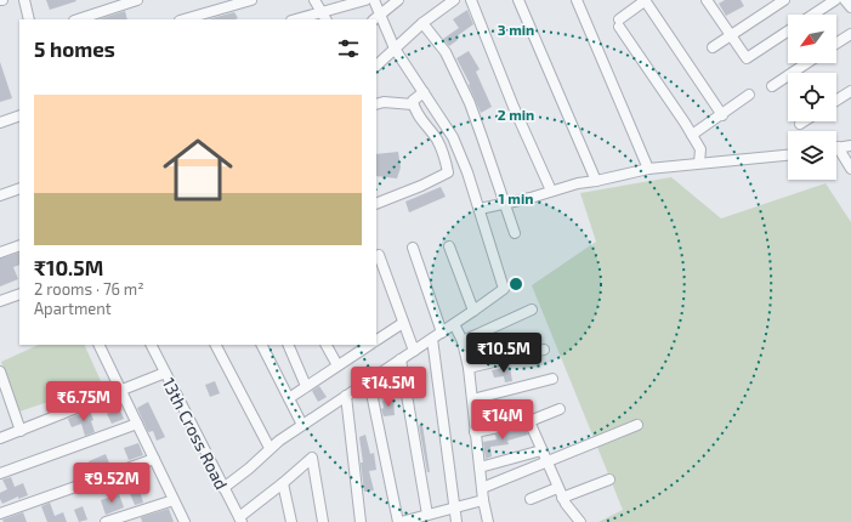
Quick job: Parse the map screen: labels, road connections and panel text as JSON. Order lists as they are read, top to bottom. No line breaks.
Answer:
{"streets":{"street":["13th Cross Road"]},"north":"bottom left","page":{"heading":"5 homes","list":[{"name":"₹10.5M","note":"2 rooms · 76 m² · Apartment"}],"price":["₹10.5M","₹14.5M","₹6.75M","₹14M","₹9.52M"]},"rings":["3 min","2 min","1 min"]}
